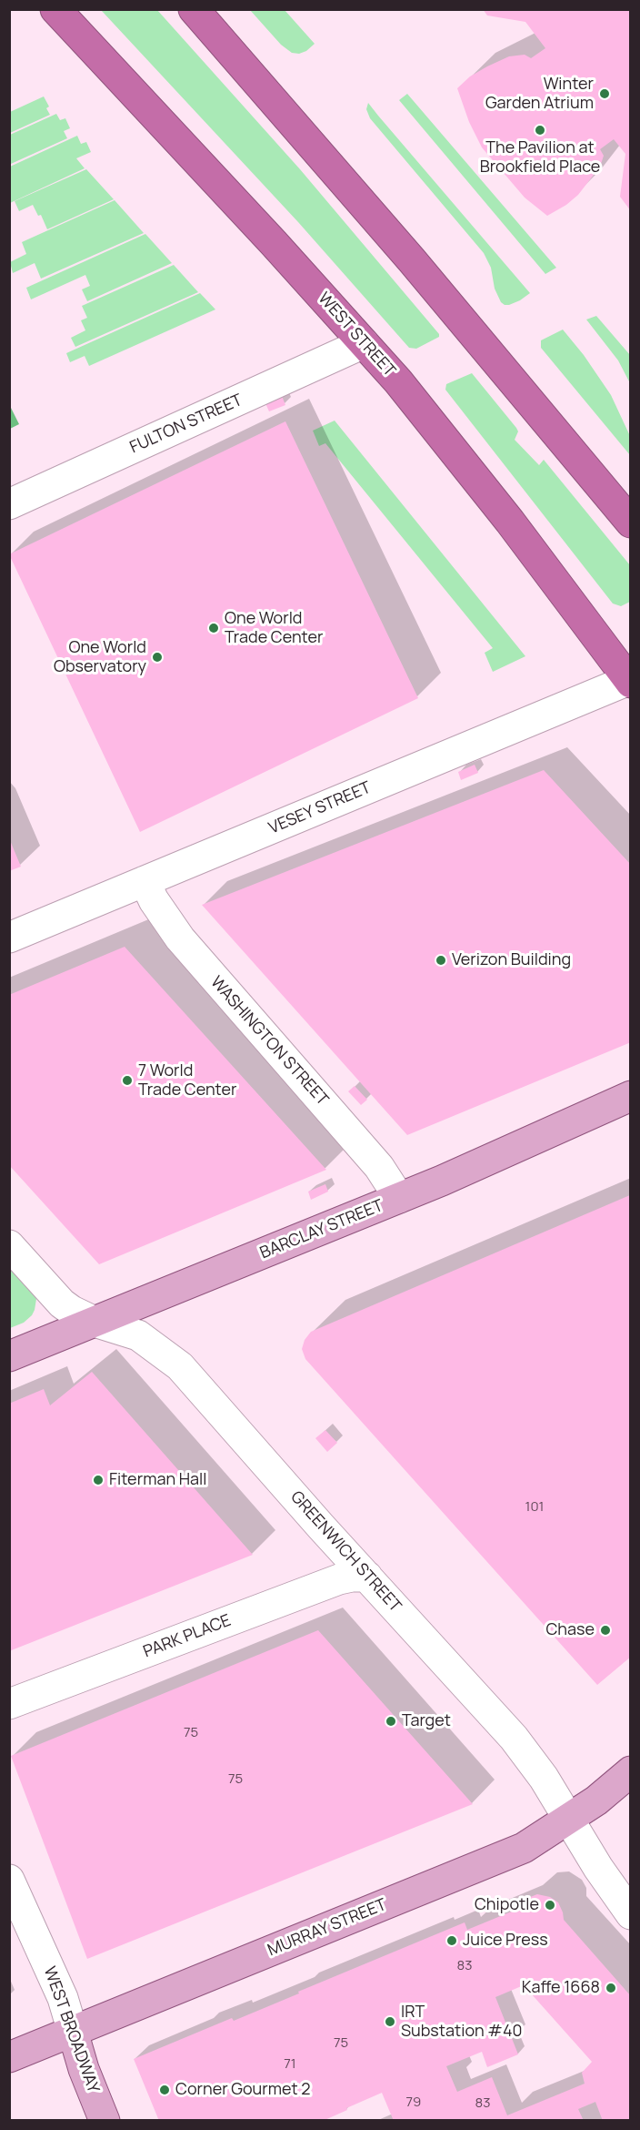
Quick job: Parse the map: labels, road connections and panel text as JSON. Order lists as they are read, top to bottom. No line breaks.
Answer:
{"streets":{"highway":["WEST STREET"],"main road":["BARCLAY STREET","MURRAY STREET","WEST BROADWAY"],"street":["FULTON STREET","VESEY STREET","WASHINGTON STREET","GREENWICH STREET","PARK PLACE"]},"crossings":[["WEST STREET","FULTON STREET"],["WEST STREET","VESEY STREET"],["VESEY STREET","WASHINGTON STREET"],["WASHINGTON STREET","BARCLAY STREET"],["BARCLAY STREET","GREENWICH STREET"],["GREENWICH STREET","PARK PLACE"],["GREENWICH STREET","MURRAY STREET"],["MURRAY STREET","WEST BROADWAY"]],"places":["Winter Garden Atrium","The Pavilion at Brookfield Place","One World Trade Center","One World Observatory","Verizon Building","7 World Trade Center","Fiterman Hall","Chase","Target","Chipotle","Juice Press","Kaffe 1668","IRT Substation #40","Corner Gourmet 2"],"house_numbers":["101","75","75","83","75","71","79","83"]}
